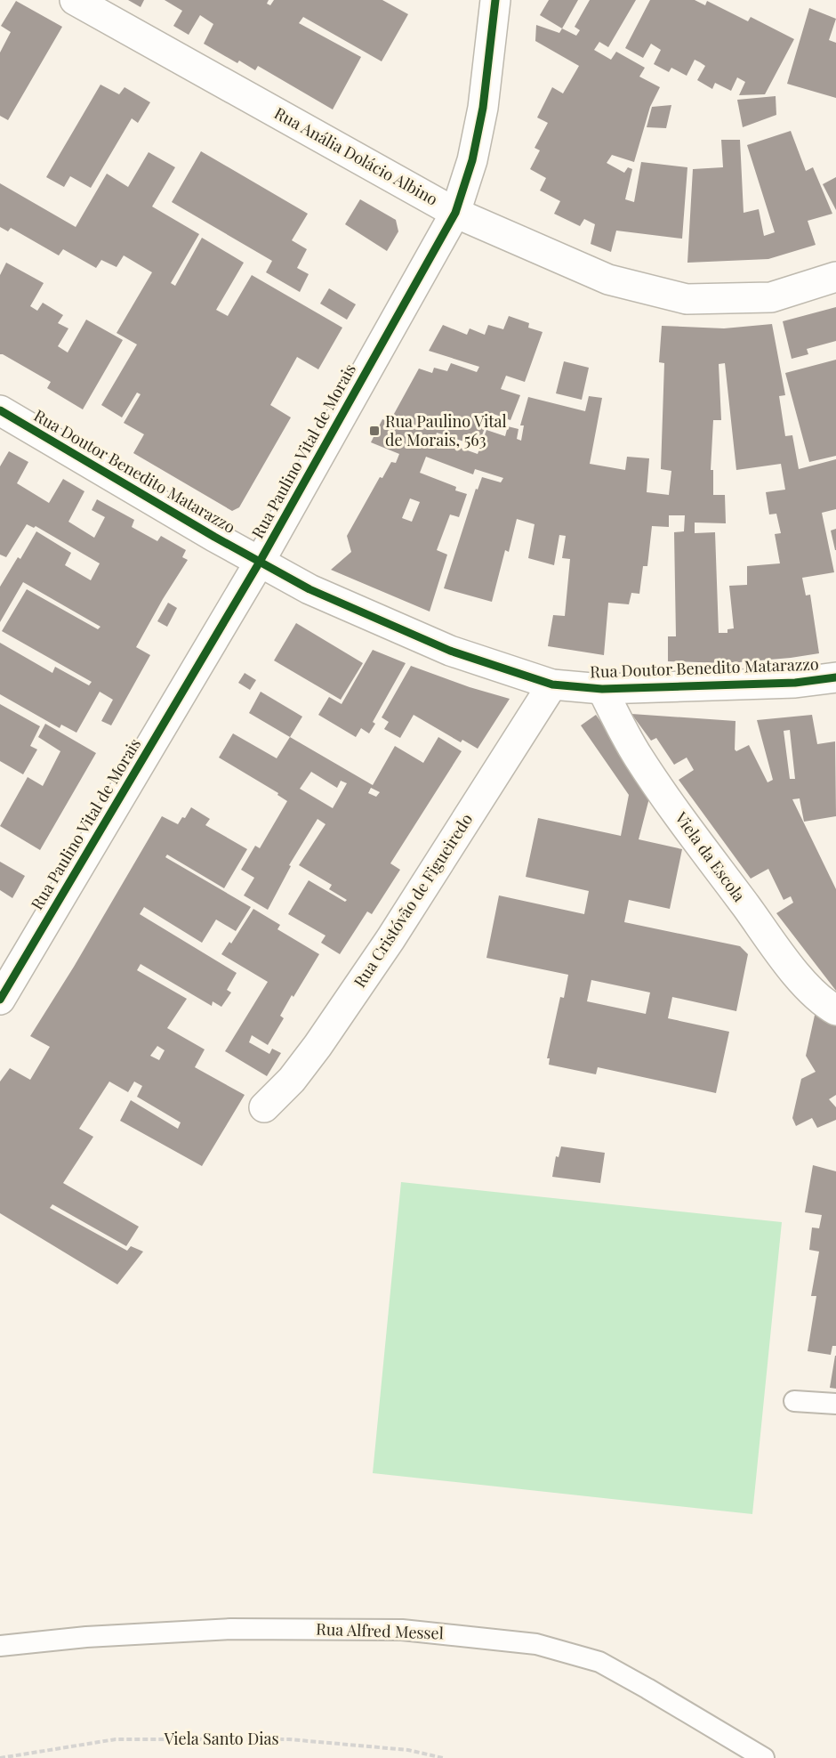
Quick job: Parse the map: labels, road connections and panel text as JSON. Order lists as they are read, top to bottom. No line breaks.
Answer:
{"streets":{"street":["Rua Anália Dolácio Albino","Rua Paulino Vital de Morais","Rua Doutor Benedito Matarazzo","Viela da Escola","Rua Cristóvão de Figueiredo"],"lane":["Rua Alfred Messel"],"path":["Viela Santo Dias"]},"crossings":[["Rua Anália Dolácio Albino","Rua Paulino Vital de Morais"],["Rua Paulino Vital de Morais","Rua Doutor Benedito Matarazzo"],["Rua Doutor Benedito Matarazzo","Viela da Escola"],["Rua Doutor Benedito Matarazzo","Rua Cristóvão de Figueiredo"]],"places":{"transit":["Rua Paulino Vital de Morais, 563"]}}
